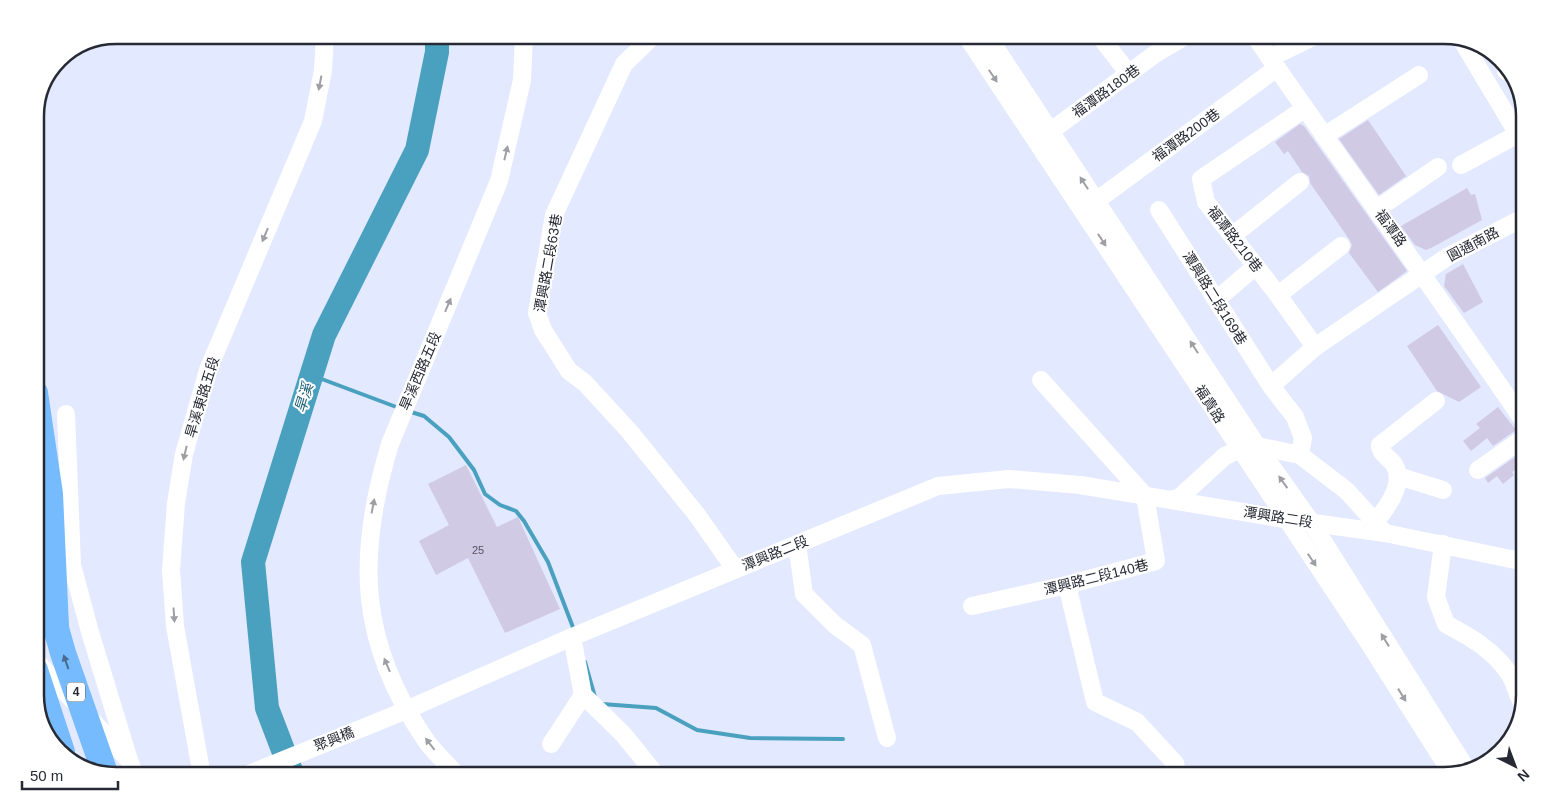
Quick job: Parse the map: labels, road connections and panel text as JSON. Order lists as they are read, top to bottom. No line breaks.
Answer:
{"streets":{"highway":["4"],"street":["福潭路180巷","福潭路200巷","福潭路","福潭路210巷","圓通南路","潭興路二段63巷","潭興路二段169巷","旱溪西路五段","旱溪東路五段","福貴路","潭興路二段","潭興路二段140巷","聚興橋"]},"crossings":[["福潭路180巷","福貴路"],["福潭路200巷","福潭路"],["福潭路200巷","福貴路"],["福潭路","福潭路210巷"],["福潭路","圓通南路"],["福潭路210巷","圓通南路"],["圓通南路","潭興路二段169巷"],["潭興路二段63巷","潭興路二段"],["旱溪西路五段","潭興路二段"],["旱溪西路五段","聚興橋"],["福貴路","潭興路二段"],["潭興路二段","潭興路二段140巷"],["潭興路二段","聚興橋"]],"one_way":["旱溪西路五段"],"water":["旱溪"],"house_numbers":["25"],"scale_bar":"50 m","north":"bottom right"}
